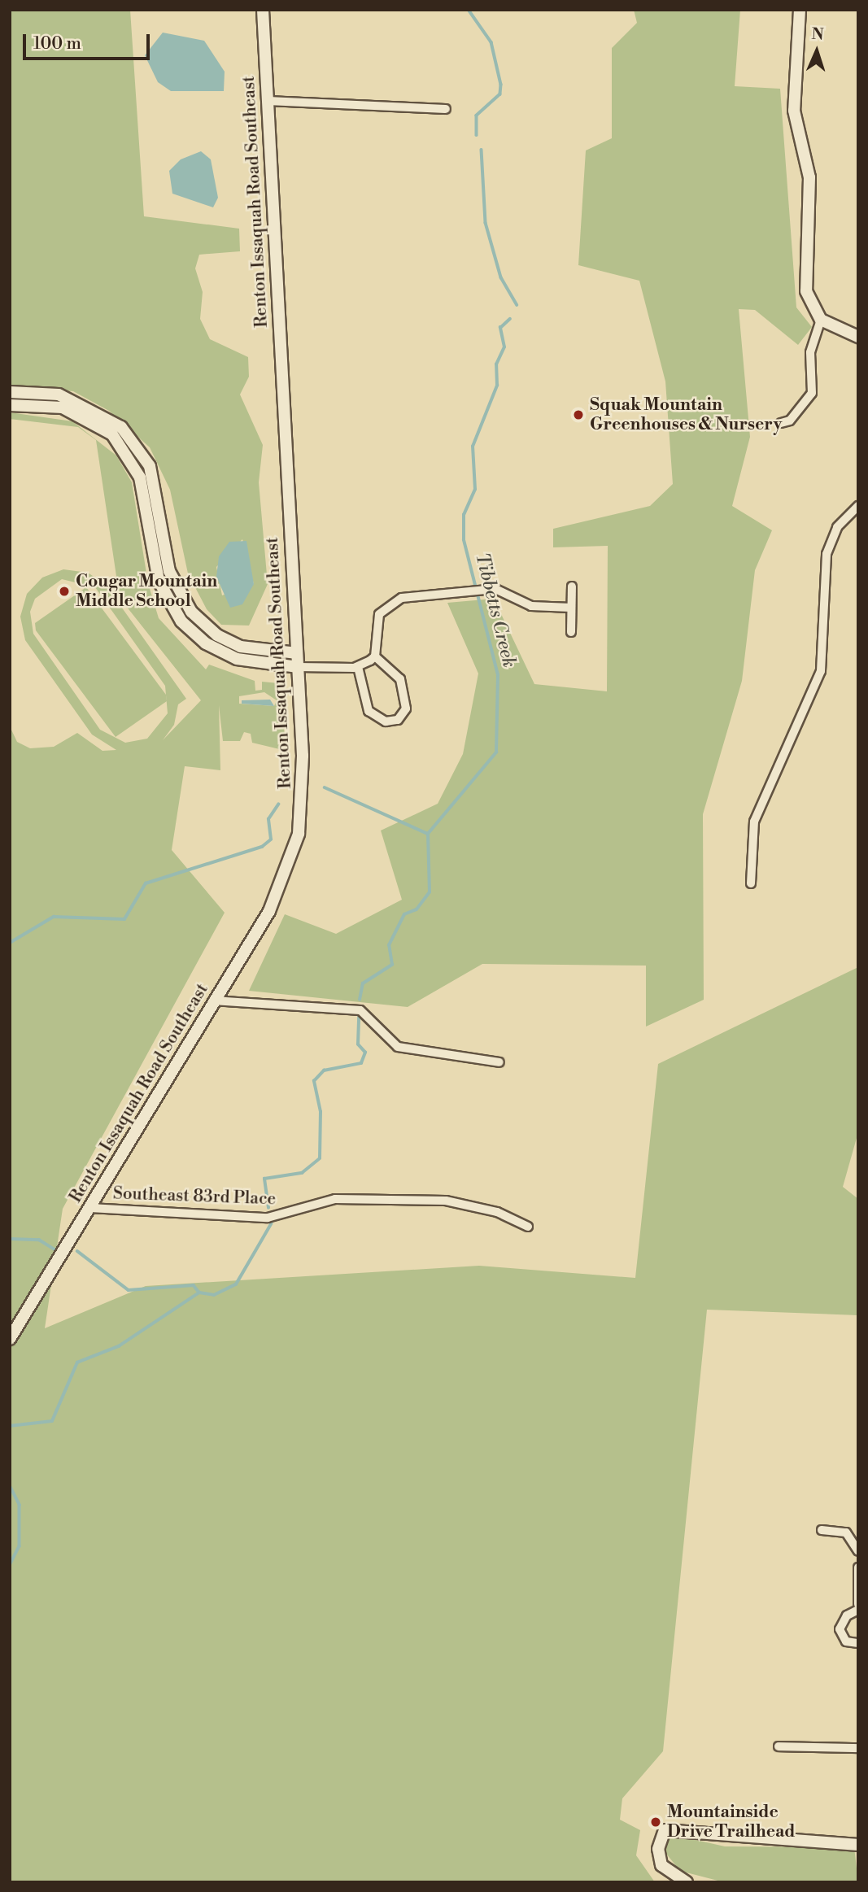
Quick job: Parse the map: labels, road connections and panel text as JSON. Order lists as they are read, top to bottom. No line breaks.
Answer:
{"streets":{"street":["Renton Issaquah Road Southeast","Southeast 83rd Place"]},"crossings":[["Renton Issaquah Road Southeast","Southeast 83rd Place"]],"water":["Tibbetts Creek"],"places":["Squak Mountain Greenhouses & Nursery","Cougar Mountain Middle School","Mountainside Drive Trailhead"],"scale_bar":"100 m","north":"top"}
